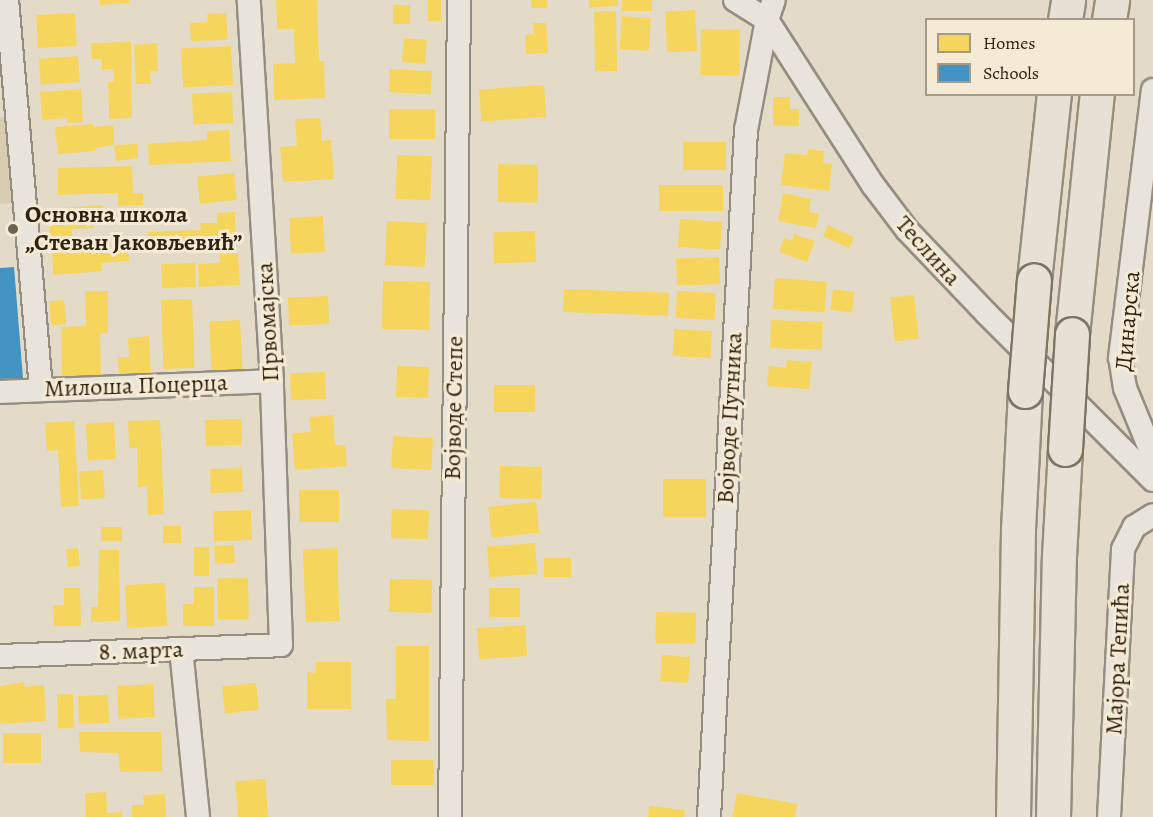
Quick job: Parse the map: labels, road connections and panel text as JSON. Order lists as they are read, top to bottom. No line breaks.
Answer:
{"streets":{"street":["Теслина","Динарска","Првомајска","Милоша Поцерца","Војводе Степе","Војводе Путника","8. марта","Мајора Тепића"]},"crossings":[["Теслина","Динарска"],["Теслина","Војводе Путника"],["Првомајска","Милоша Поцерца"],["Првомајска","8. марта"]],"places":["Основна школа „Стеван Јаковљевић”"],"legend":["Homes","Schools"]}
